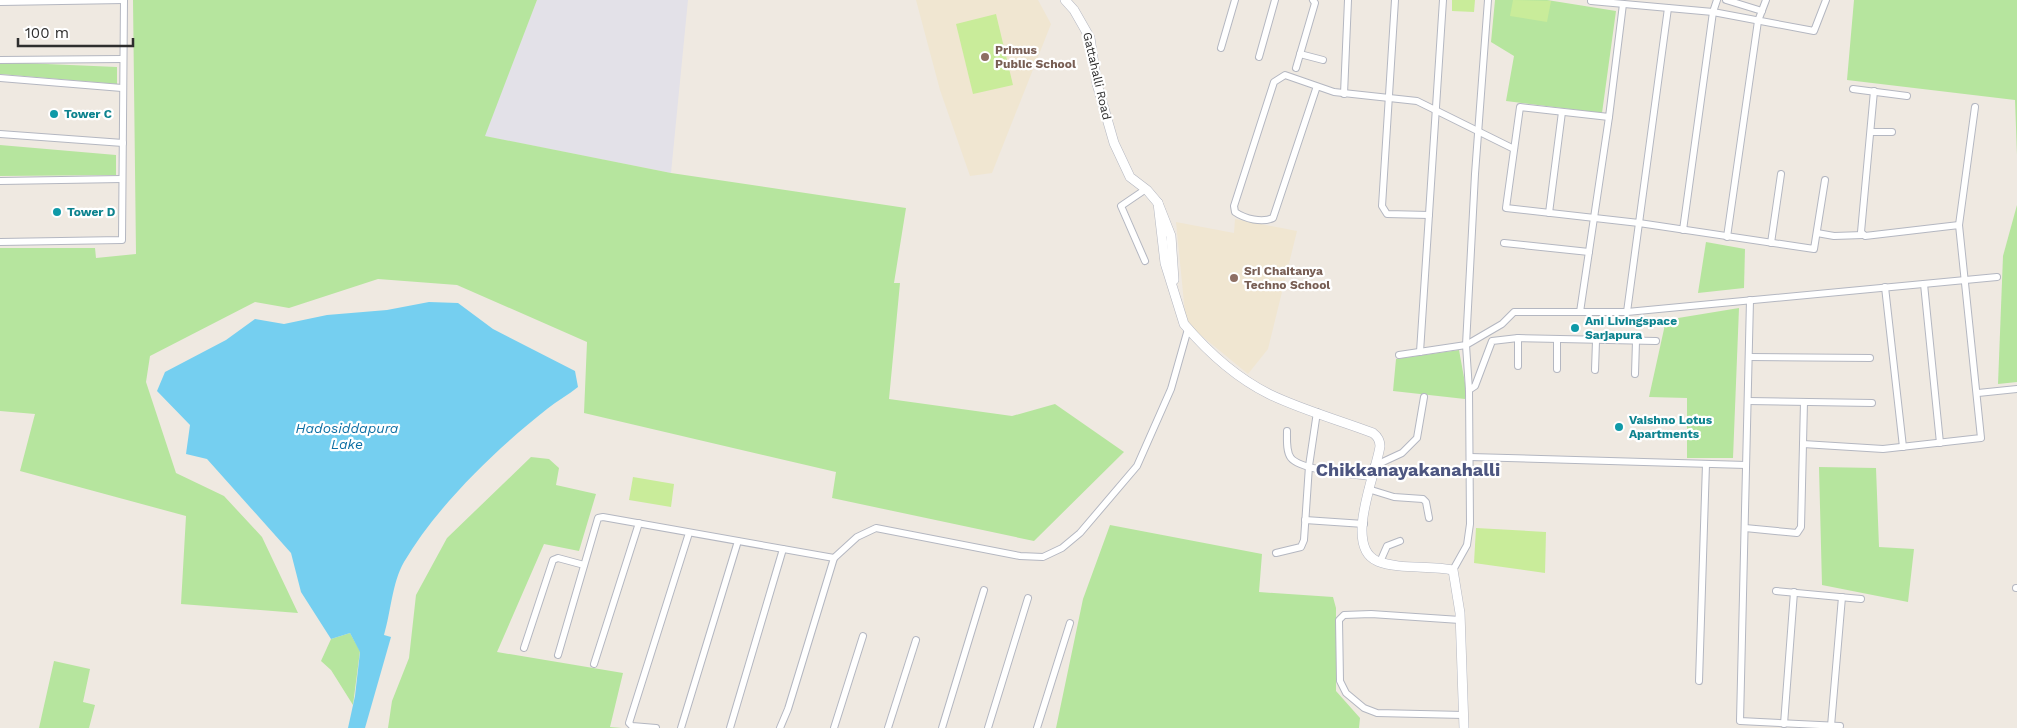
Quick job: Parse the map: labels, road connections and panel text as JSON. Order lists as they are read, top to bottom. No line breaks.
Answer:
{"streets":{"main road":["Gattahalli Road"]},"districts":["Chikkanayakanahalli"],"water":["Hadosiddapura Lake"],"places":["Primus Public School","Tower C","Tower D","Sri Chaitanya Techno School","Ani Livingspace Sarjapura","Vaishno Lotus Apartments"],"scale_bar":"100 m"}
